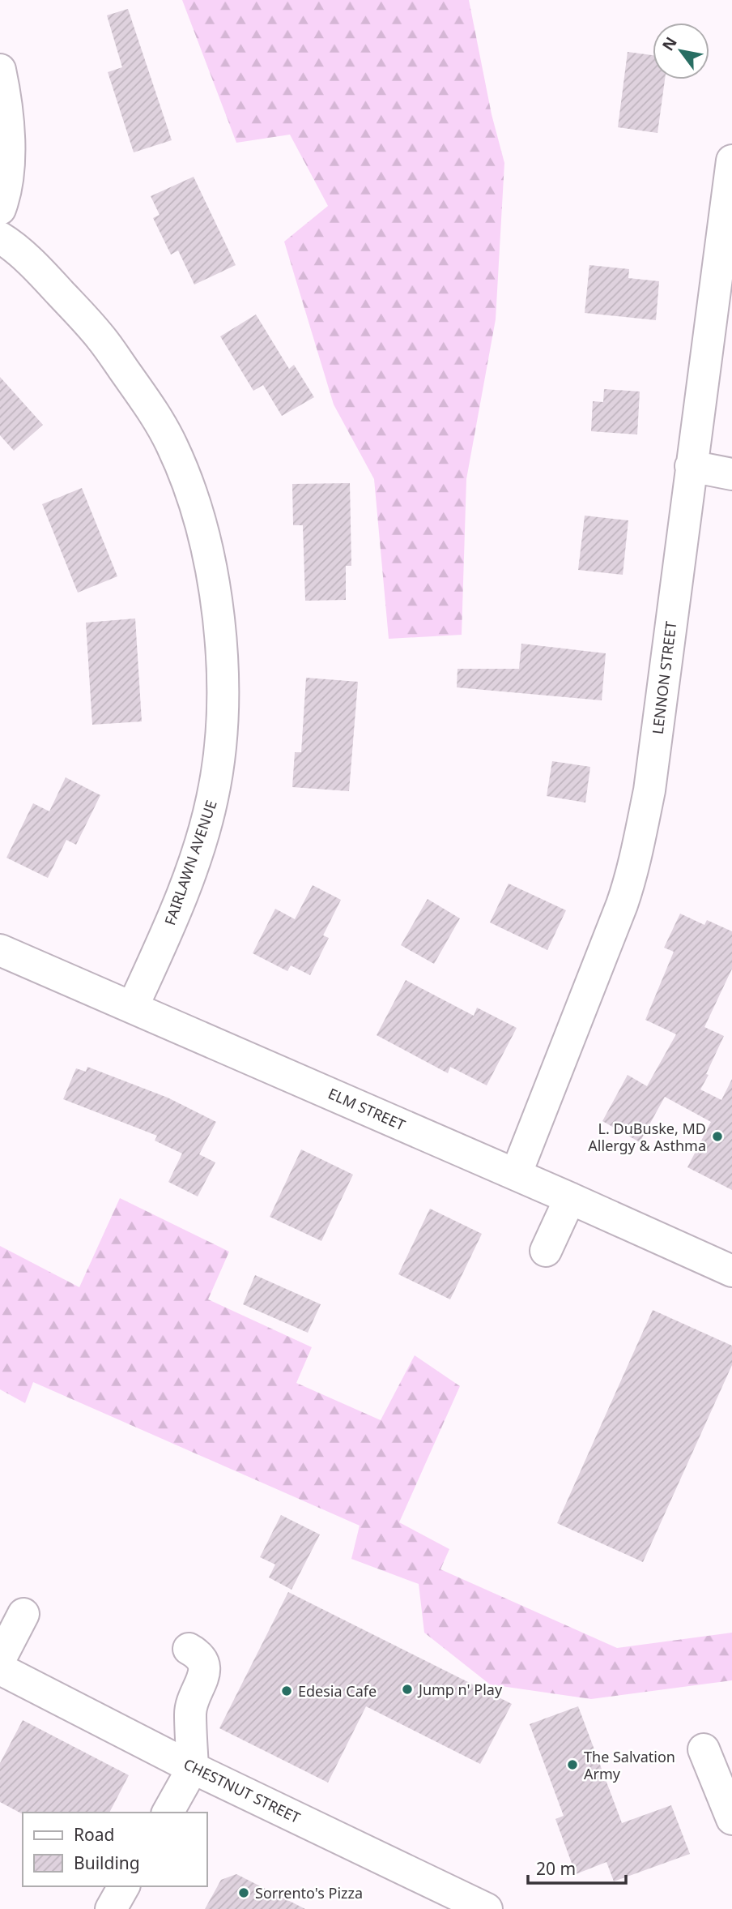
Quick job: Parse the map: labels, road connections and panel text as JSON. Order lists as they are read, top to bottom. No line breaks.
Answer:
{"streets":{"street":["LENNON STREET","FAIRLAWN AVENUE","ELM STREET","CHESTNUT STREET"]},"crossings":[["LENNON STREET","ELM STREET"],["FAIRLAWN AVENUE","ELM STREET"]],"places":["L. DuBuske, MD Allergy & Asthma","Jump n' Play","Edesia Cafe","The Salvation Army","Sorrento's Pizza"],"legend":["Road","Building"],"scale_bar":"20 m","north":"top left"}
